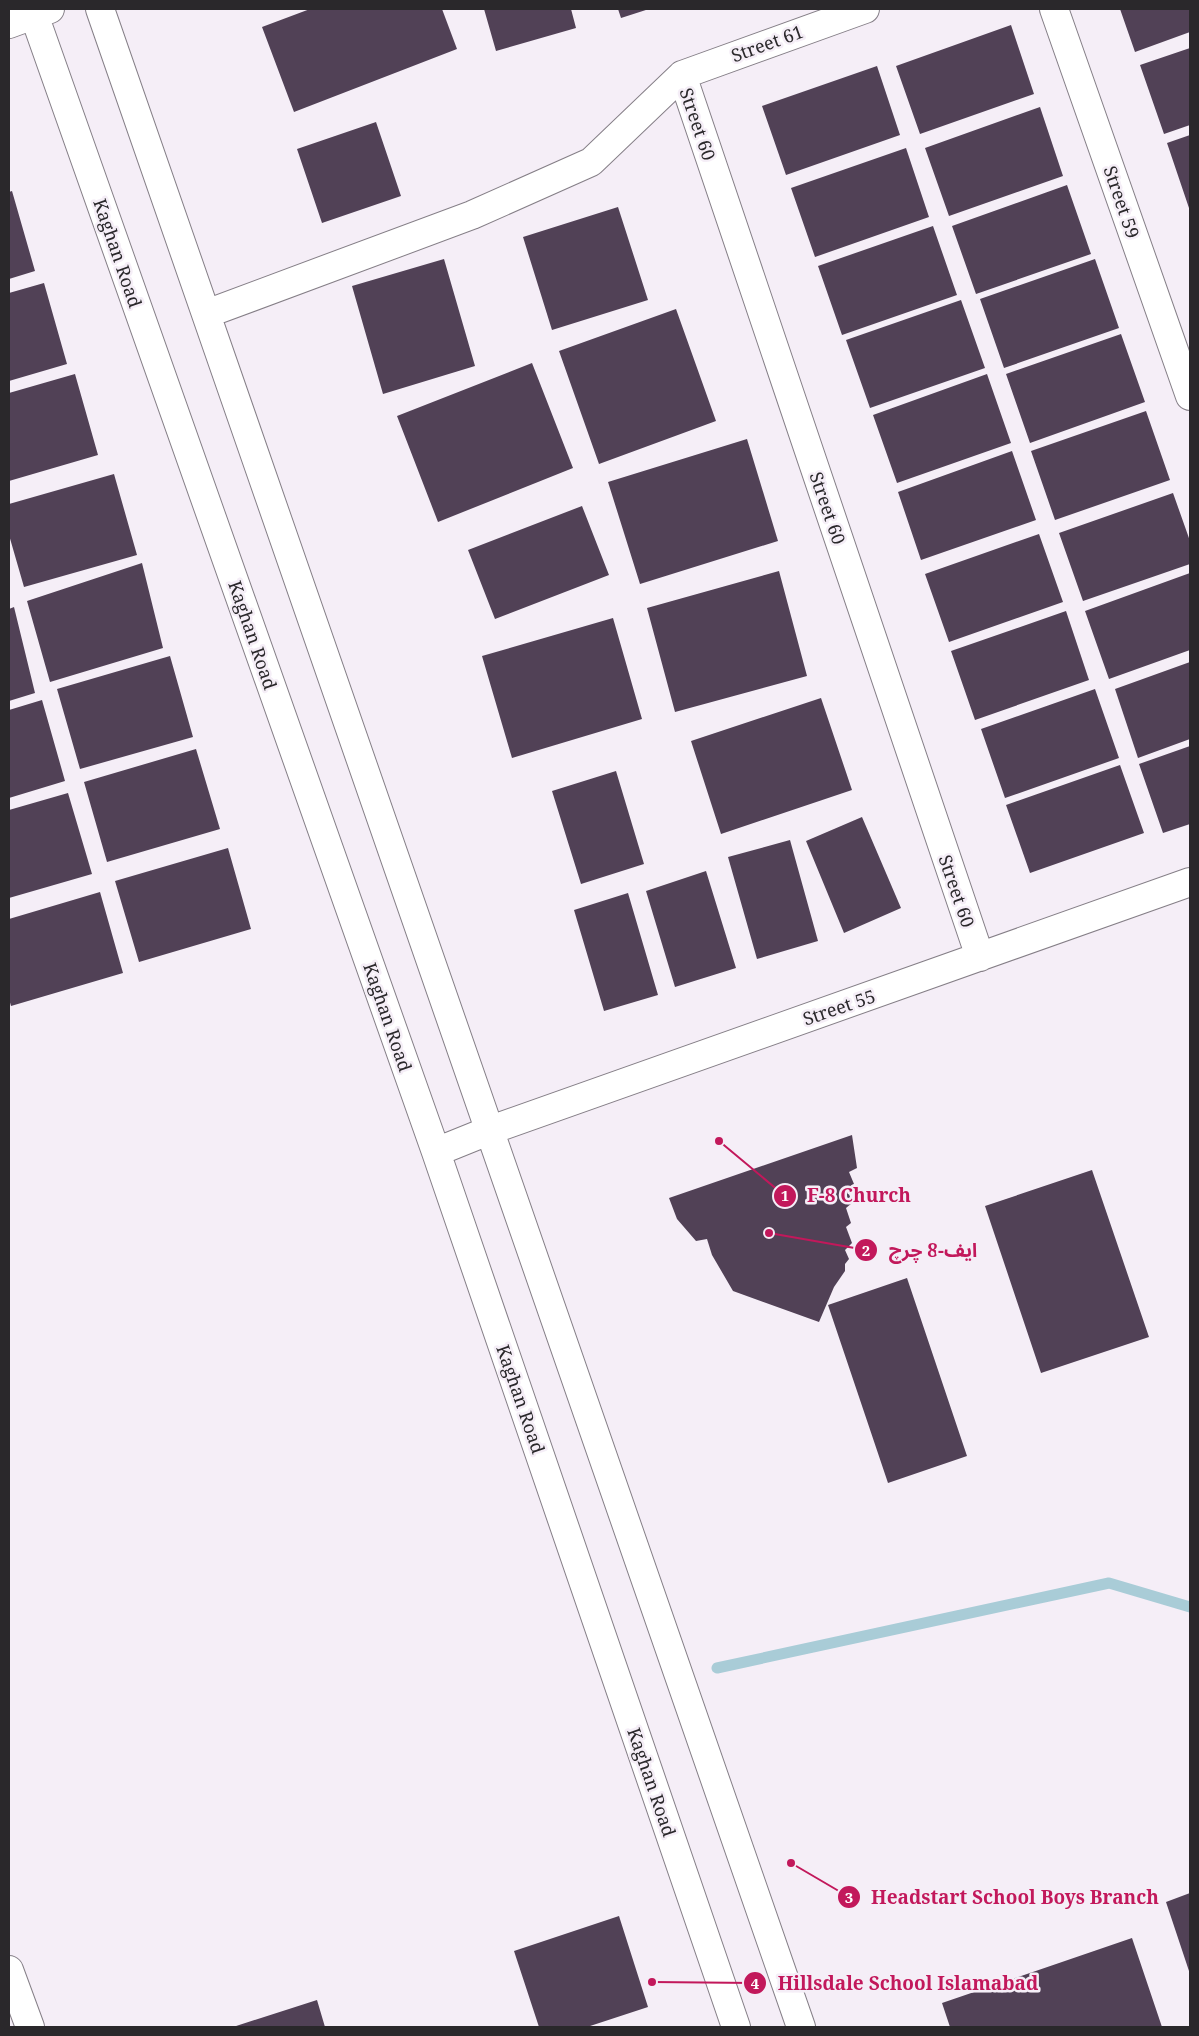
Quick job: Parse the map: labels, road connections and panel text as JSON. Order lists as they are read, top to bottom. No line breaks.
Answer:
{"streets":{"street":["Street 61","Street 60","Street 59","Kaghan Road","Street 55"]},"crossings":[["Street 61","Street 60"],["Street 60","Street 55"],["Kaghan Road","Street 55"]],"places":["F-8 Church","ایف-8 چرچ","Headstart School Boys Branch","Hillsdale School Islamabad"]}
